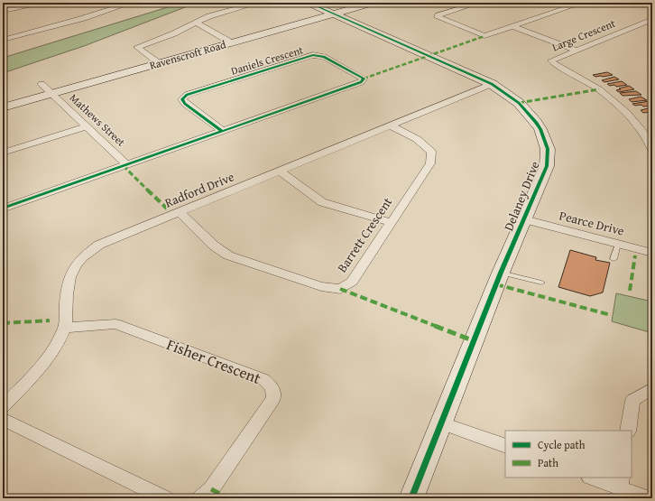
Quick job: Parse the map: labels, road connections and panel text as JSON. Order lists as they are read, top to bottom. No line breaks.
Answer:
{"streets":{"street":["Large Crescent","Ravenscroft Road","Daniels Crescent","Mathews Street","Radford Drive","Delaney Drive","Pearce Drive","Barrett Crescent","Fisher Crescent"]},"crossings":[["Ravenscroft Road","Mathews Street"],["Ravenscroft Road","Delaney Drive"],["Daniels Crescent","Mathews Street"],["Radford Drive","Delaney Drive"],["Radford Drive","Barrett Crescent"],["Radford Drive","Fisher Crescent"],["Delaney Drive","Pearce Drive"]],"legend":["Cycle path","Path"]}
